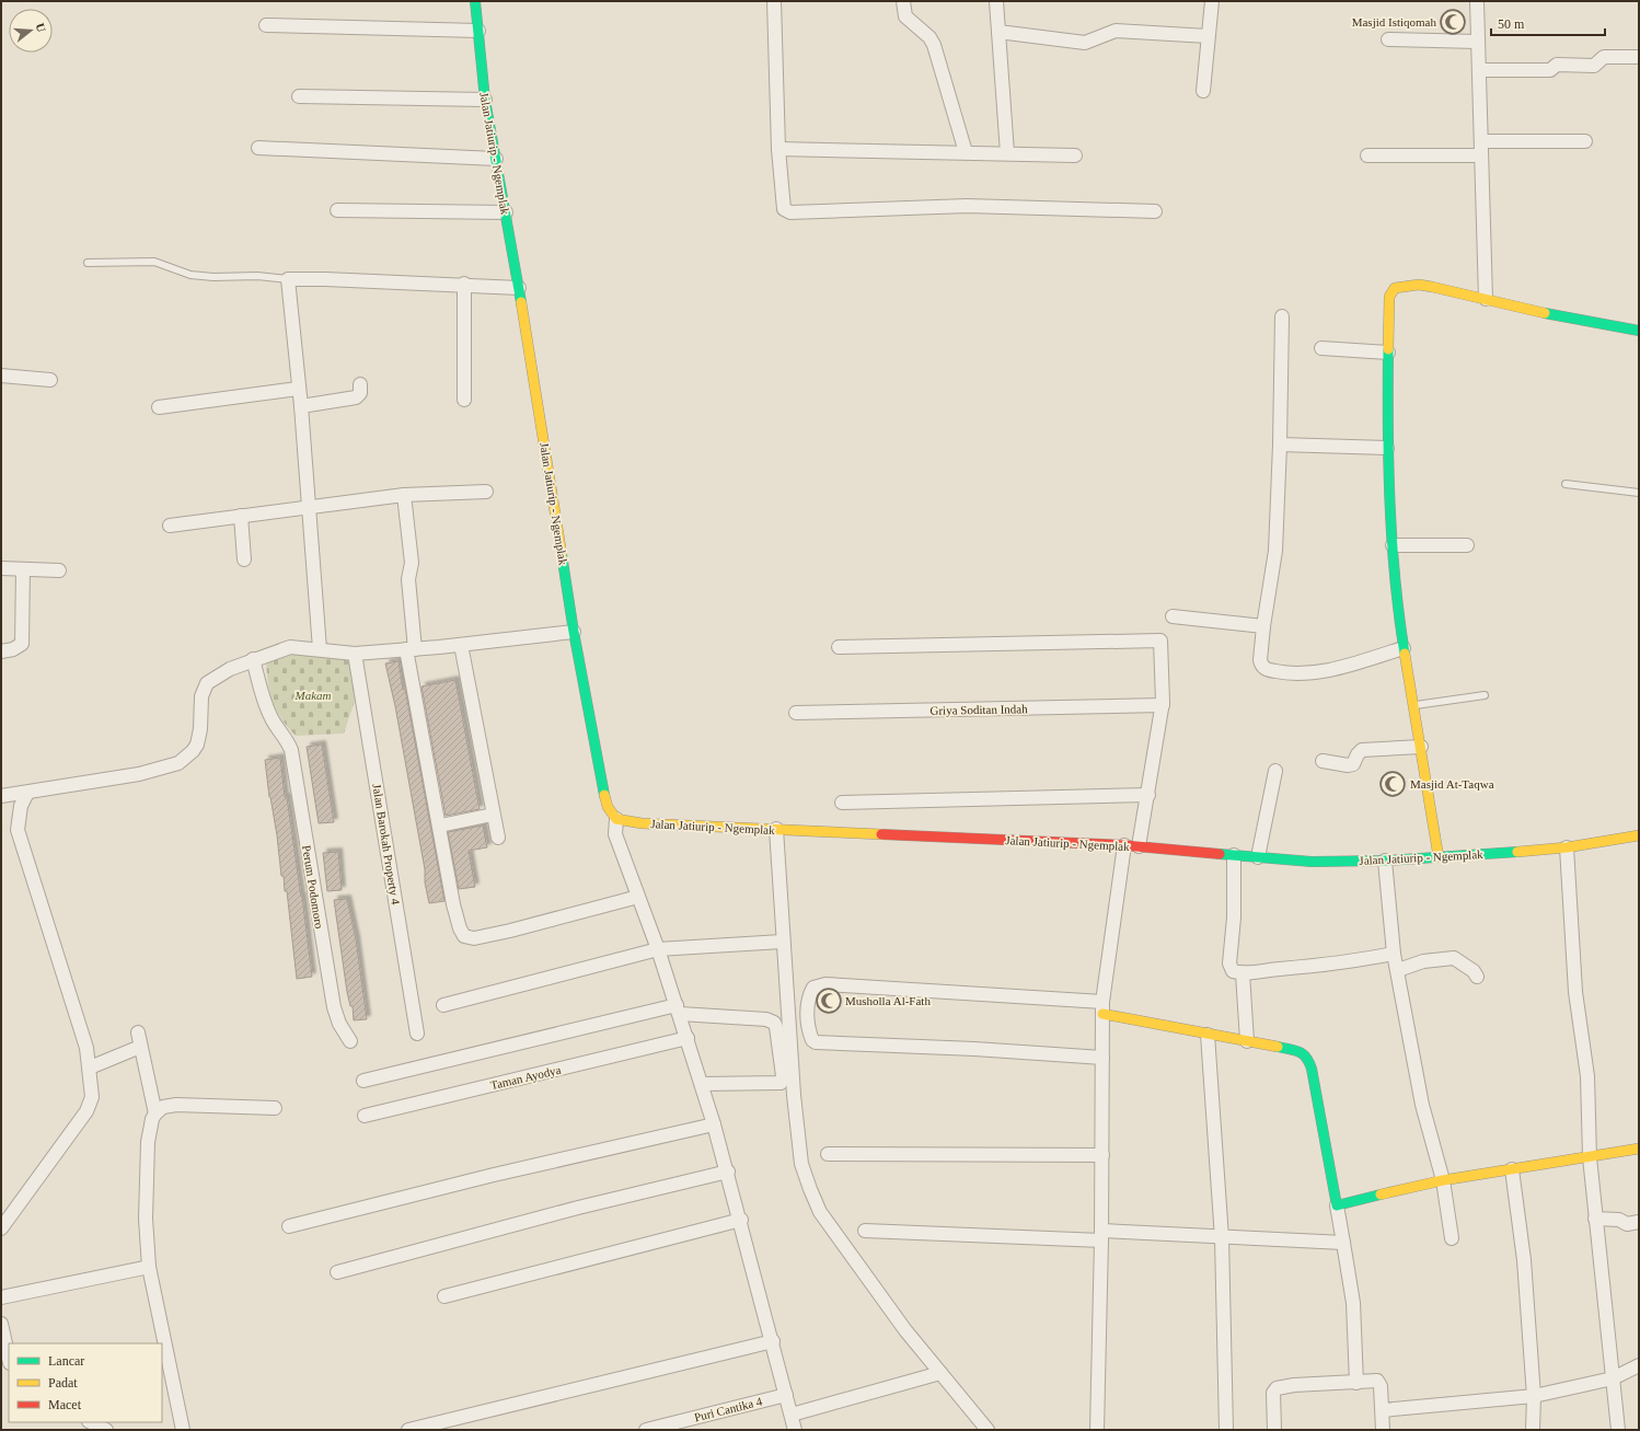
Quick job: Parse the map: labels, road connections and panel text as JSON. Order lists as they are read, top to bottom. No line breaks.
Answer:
{"streets":{"street":["Jalan Jatiurip - Ngemplak","Griya Soditan Indah","Jalan Barokah Property 4","Perum Podomoro","Taman Ayodya","Puri Cantika 4"]},"parks":["Makam"],"places":{"mosque":["Masjid Istiqomah","Masjid At-Taqwa","Musholla Al-Fath"]},"legend":["Lancar","Padat","Macet"],"scale_bar":"50 m","north":"right"}
